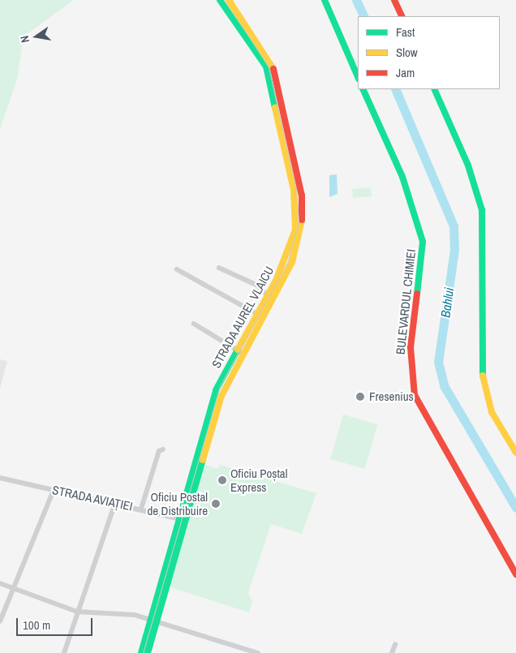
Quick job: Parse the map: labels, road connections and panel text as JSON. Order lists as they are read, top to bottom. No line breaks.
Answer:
{"streets":{"main road":["BULEVARDUL CHIMIEI","STRADA AUREL VLAICU"],"street":["STRADA AVIAȚIEI"]},"crossings":[["STRADA AUREL VLAICU","STRADA AVIAȚIEI"]],"water":["Bahlui"],"places":["Fresenius","Oficiu Poștal Express","Oficiu Postal de Distribuire"],"legend":["Fast","Slow","Jam"],"scale_bar":"100 m","north":"left"}
